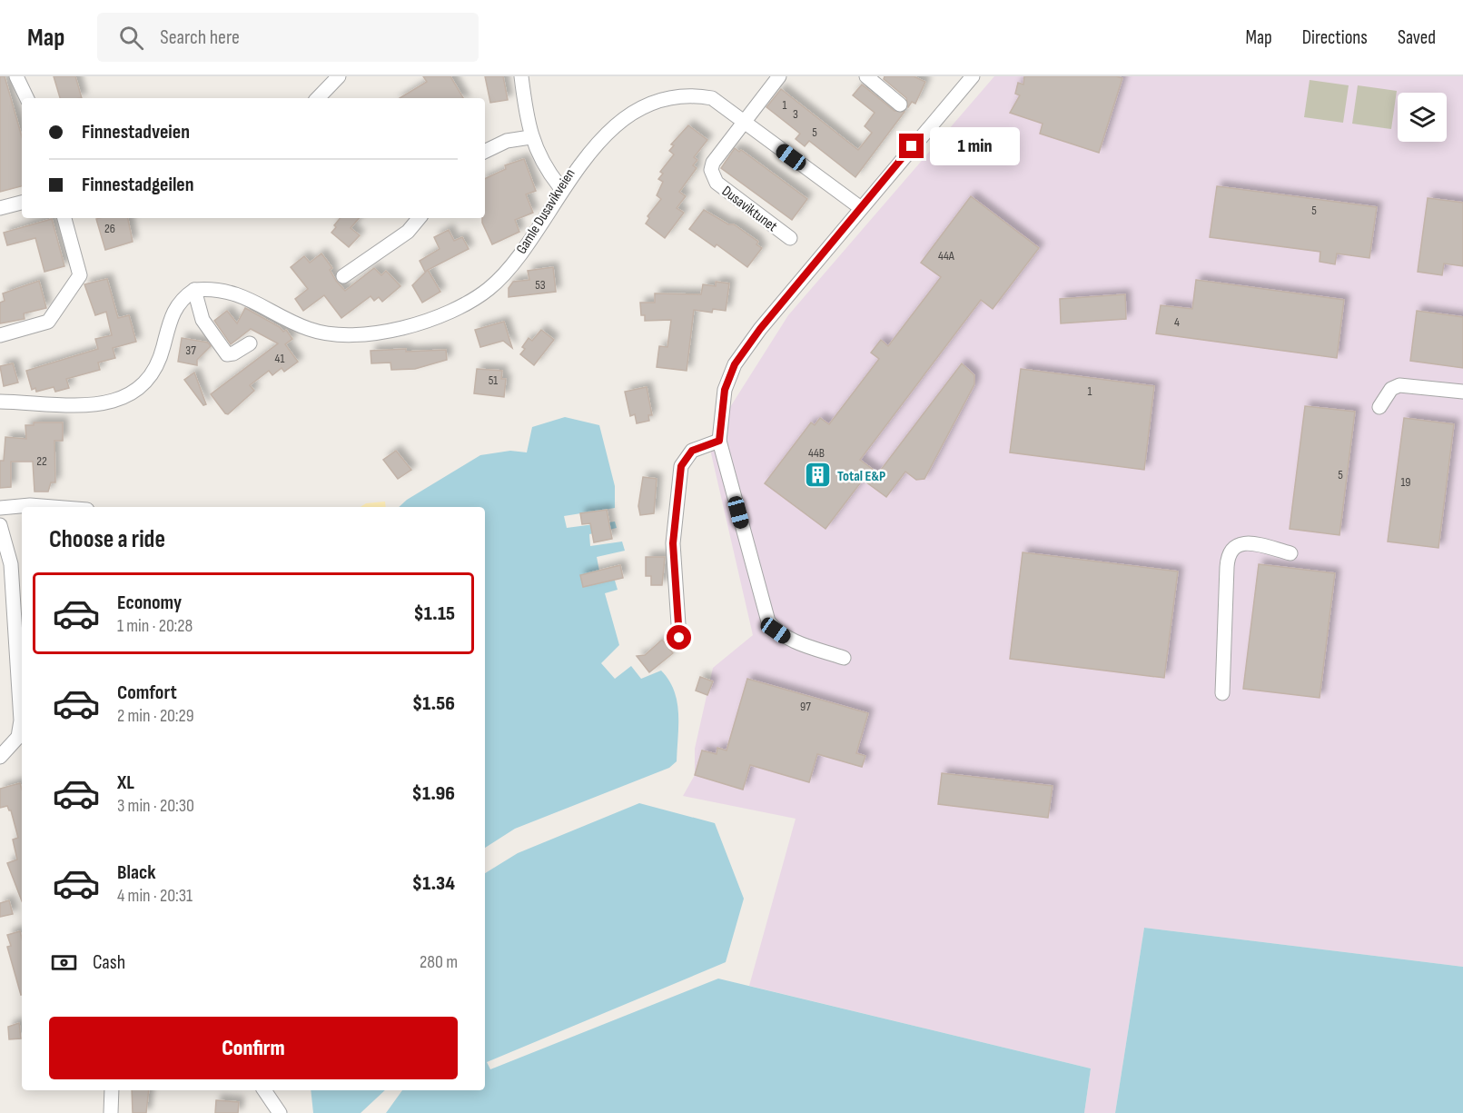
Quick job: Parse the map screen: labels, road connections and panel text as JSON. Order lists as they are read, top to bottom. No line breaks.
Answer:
{"streets":{"street":["Dusaviktunet","Gamle Dusavikveien"]},"crossings":[["Dusaviktunet","Gamle Dusavikveien"]],"places":{"building":["Total E&P"]},"house_numbers":["1","3","5","5","26","44A","53","4","37","41","51","1","44B","22","5","19","97"],"page":{"header":"Map","search":"Search here","nav":["Map","Directions","Saved"],"banner":["Finnestadveien","Finnestadgeilen"],"bubble":"1 min","heading":"Choose a ride","list":[{"name":"Economy","note":"1 min · 20:28","value":"$1.15"},{"name":"Comfort","note":"2 min · 20:29","value":"$1.56"},{"name":"XL","note":"3 min · 20:30","value":"$1.96"},{"name":"Black","note":"4 min · 20:31","value":"$1.34"}],"pay":["Cash","280 m"],"buttons":"Confirm"}}
